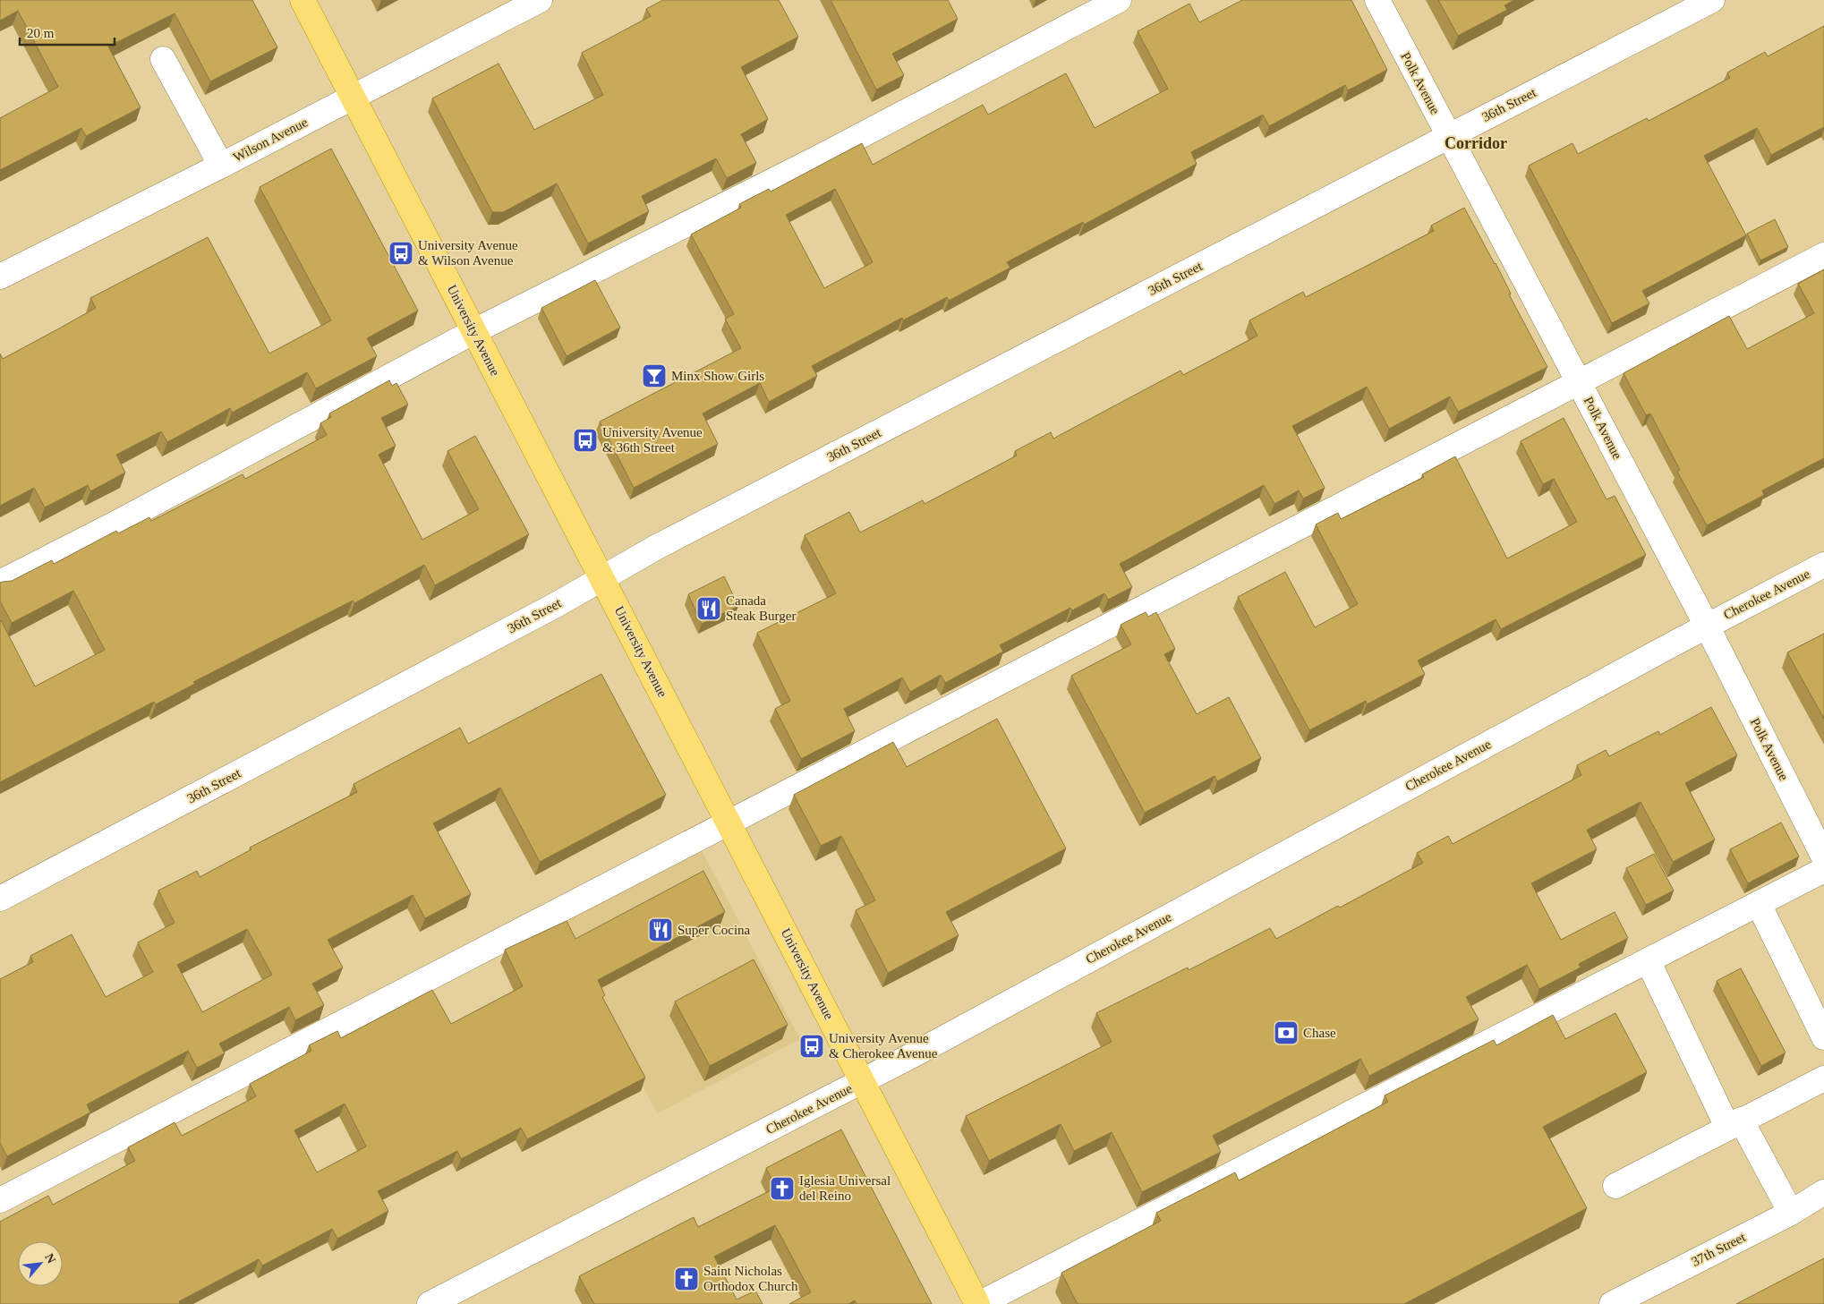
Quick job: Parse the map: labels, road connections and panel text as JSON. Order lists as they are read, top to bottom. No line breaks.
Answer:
{"streets":{"main road":["University Avenue"],"street":["Polk Avenue","36th Street","Wilson Avenue","Cherokee Avenue","37th Street"]},"crossings":[["Polk Avenue","36th Street"],["Polk Avenue","Cherokee Avenue"],["36th Street","University Avenue"],["Wilson Avenue","University Avenue"],["University Avenue","Cherokee Avenue"]],"districts":["Corridor"],"places":{"bus stop":["University Avenue & Wilson Avenue","University Avenue & 36th Street","University Avenue & Cherokee Avenue"],"bar":["Minx Show Girls"],"restaurant":["Canada Steak Burger","Super Cocina"],"bank":["Chase"],"church":["Iglesia Universal del Reino","Saint Nicholas Orthodox Church"]},"scale_bar":"20 m","north":"top right"}
